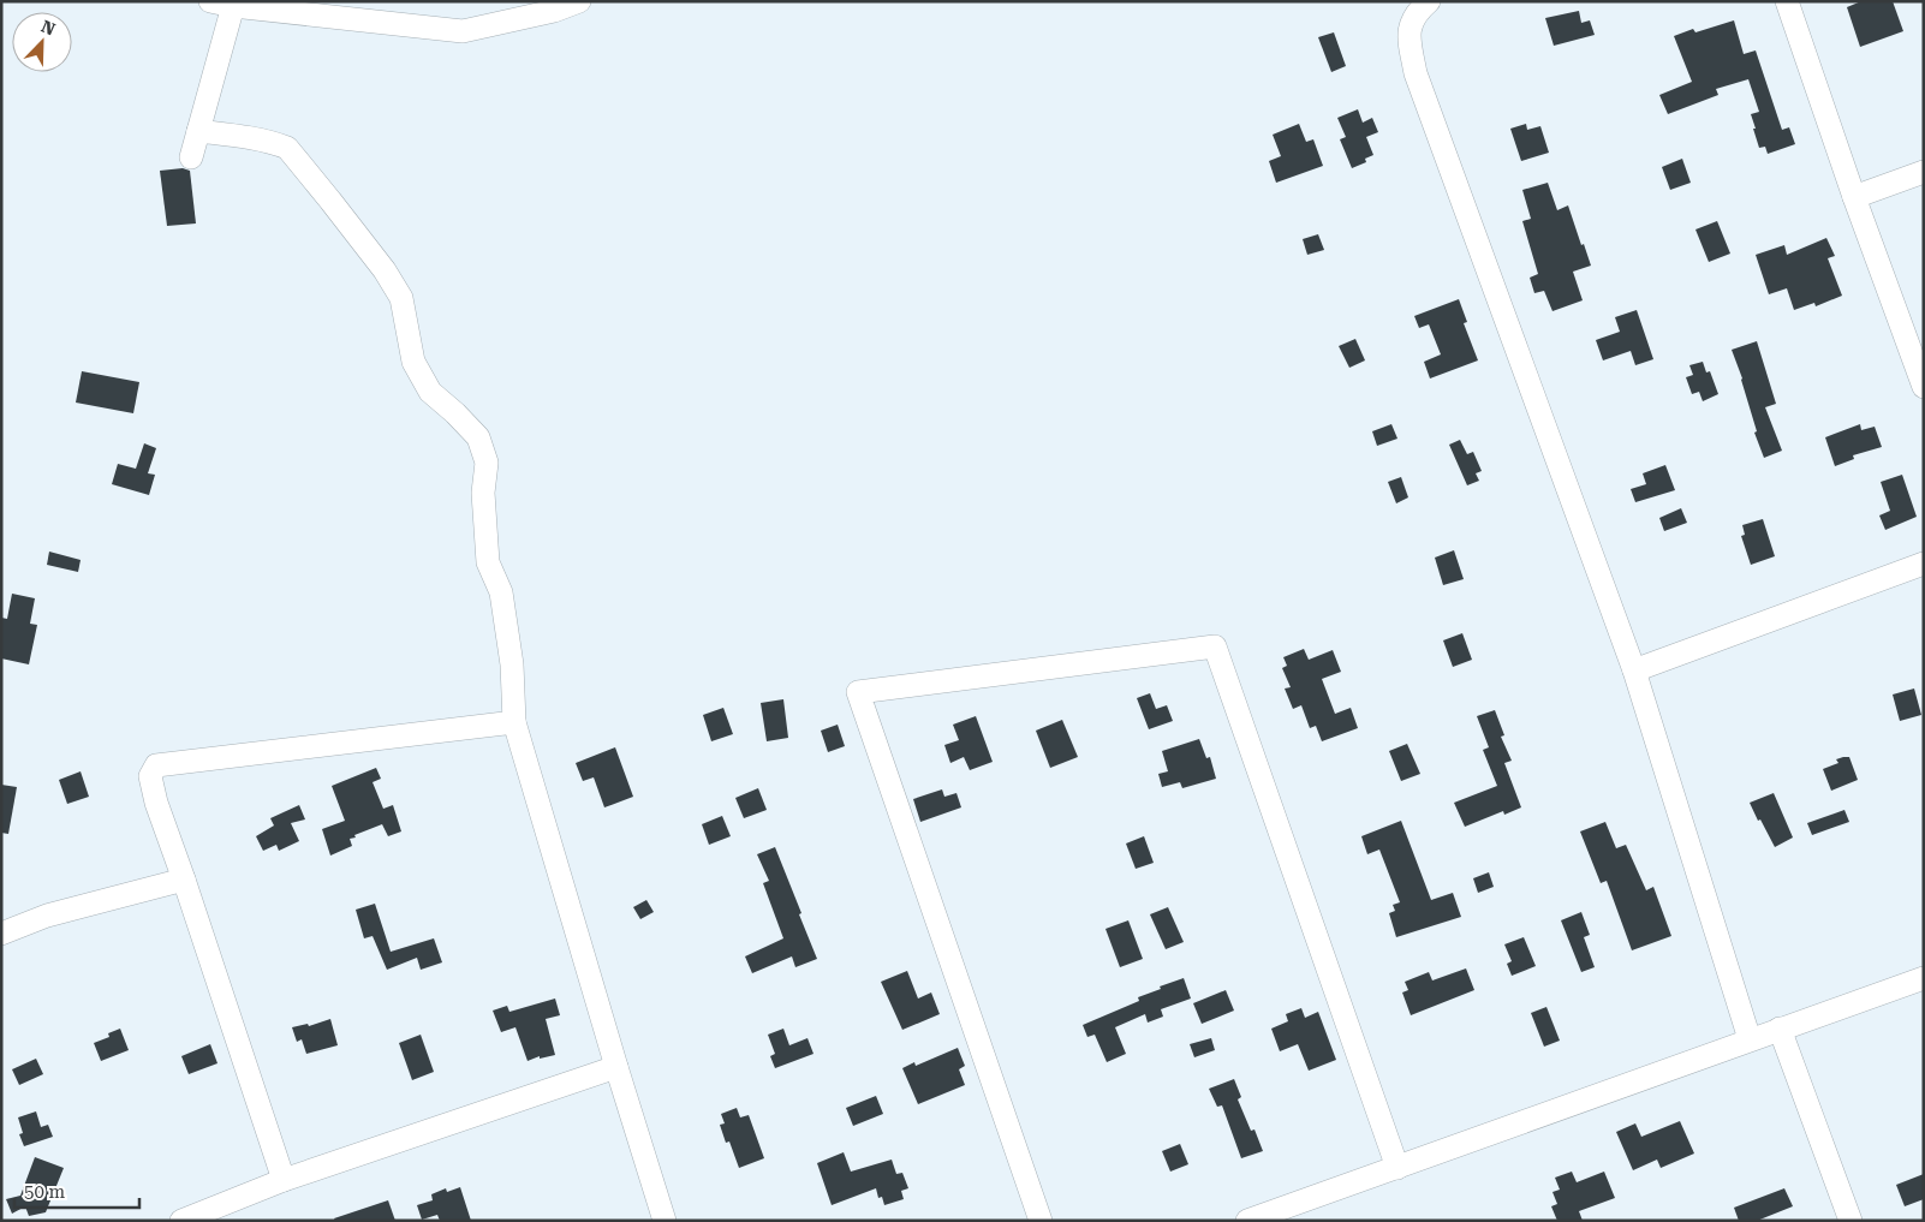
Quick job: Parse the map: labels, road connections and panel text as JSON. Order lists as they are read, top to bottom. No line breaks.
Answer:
{"scale_bar":"50 m","north":"top right"}
